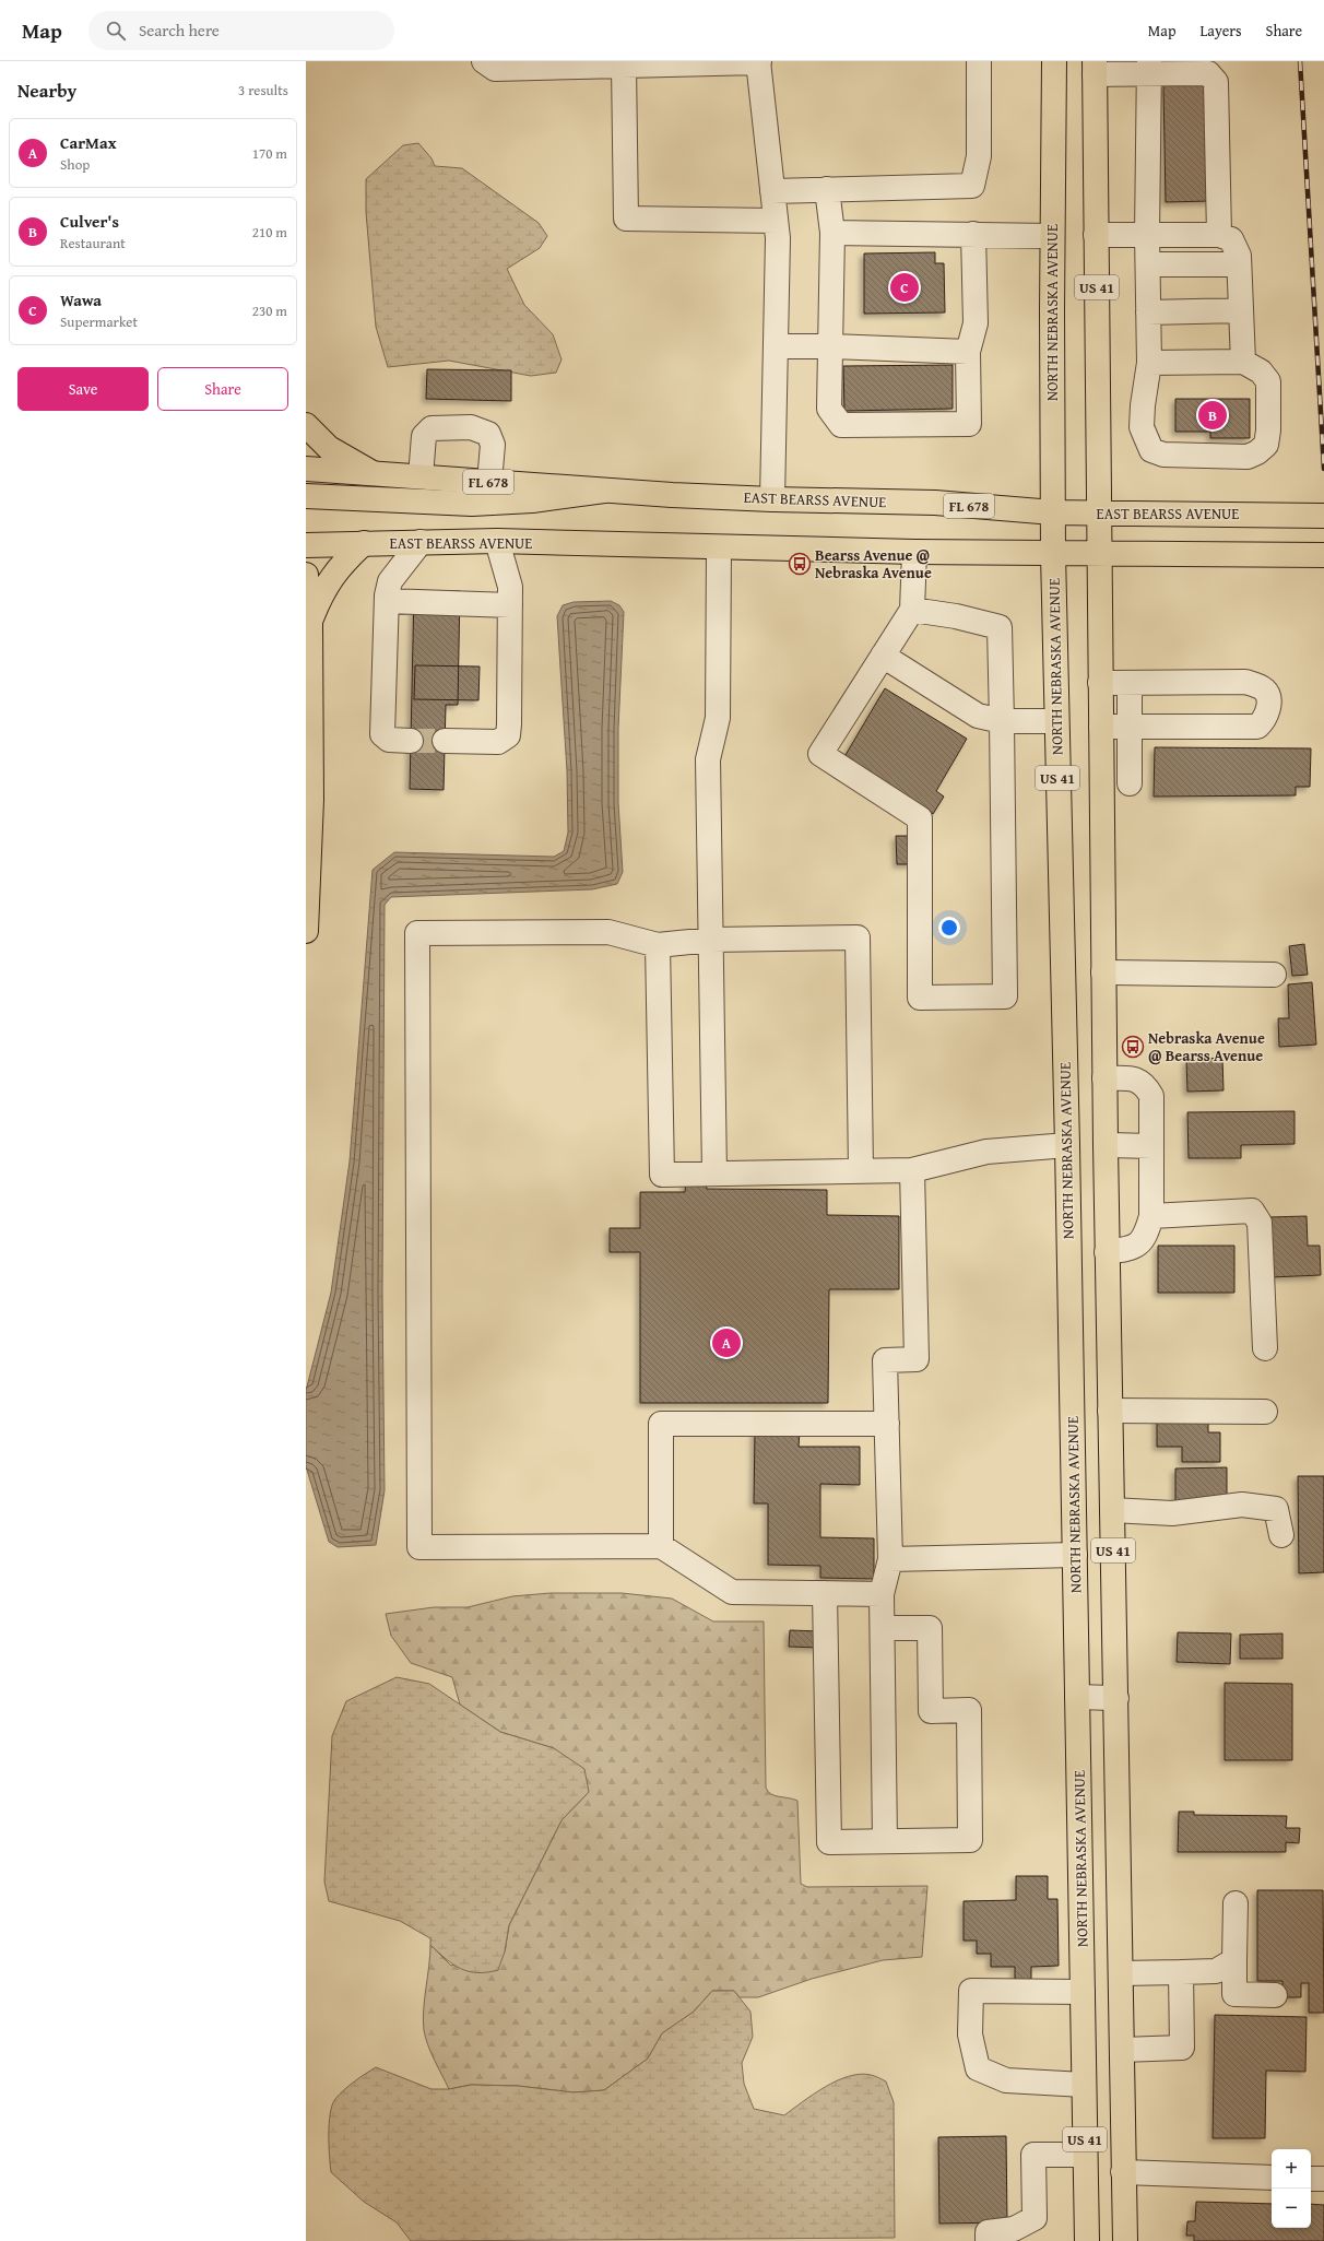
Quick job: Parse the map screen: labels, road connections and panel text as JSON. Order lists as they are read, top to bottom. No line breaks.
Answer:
{"streets":{"main road":["US 41","NORTH NEBRASKA AVENUE","FL 678","EAST BEARSS AVENUE"]},"crossings":[["US 41","EAST BEARSS AVENUE"],["NORTH NEBRASKA AVENUE","EAST BEARSS AVENUE"]],"places":{"bus stop":["Bearss Avenue @ Nebraska Avenue","Nebraska Avenue @ Bearss Avenue"]},"page":{"header":"Map","search":"Search here","nav":["Map","Layers","Share"],"heading":["Nearby","3 results"],"list":[{"mark":"A","name":"CarMax","note":"Shop","value":"170 m"},{"mark":"B","name":"Culver's","note":"Restaurant","value":"210 m"},{"mark":"C","name":"Wawa","note":"Supermarket","value":"230 m"}],"pins":["C","B","A"],"buttons":["Save","Share"],"map_buttons":["+","−"]}}
